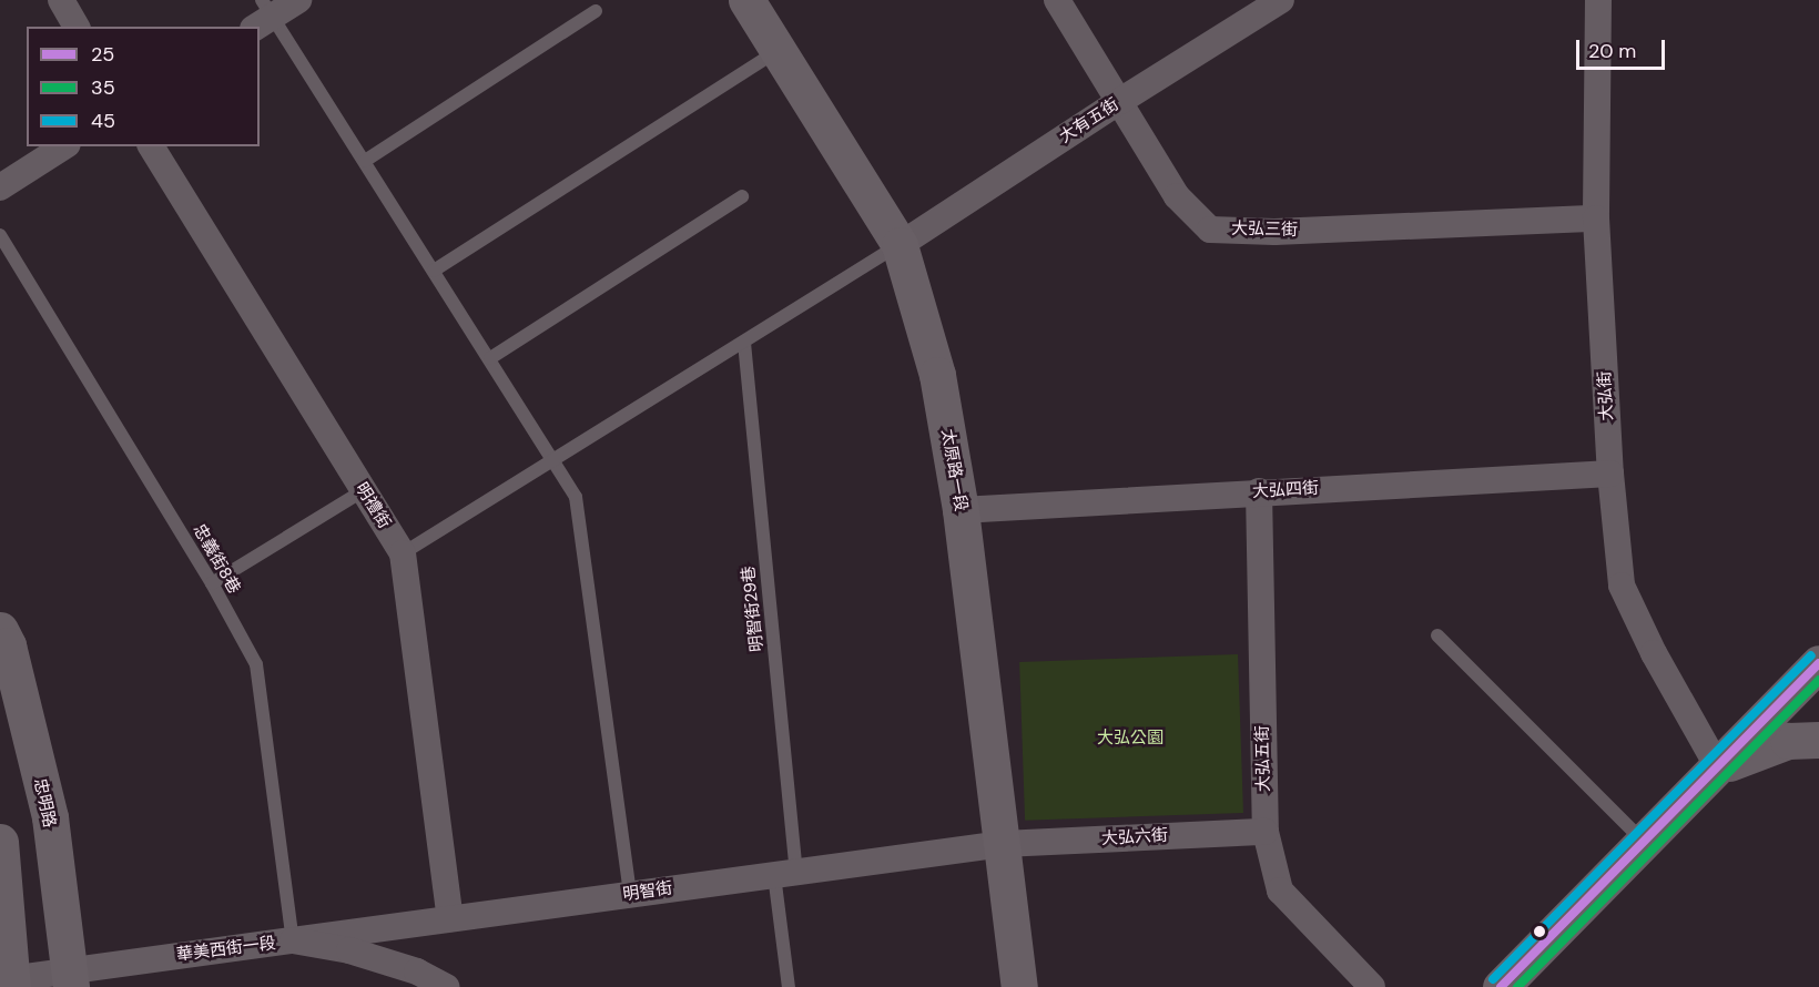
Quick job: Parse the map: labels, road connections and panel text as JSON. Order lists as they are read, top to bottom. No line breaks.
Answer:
{"streets":{"street":["大有五街","大弘三街","大弘街","太原路一段","大弘四街","明禮街","大弘五街","忠明路","大弘六街","明智街","華美西街一段"],"lane":["忠義街8巷","明智街29巷"]},"crossings":[["大有五街","大弘三街"],["大有五街","太原路一段"],["大弘三街","大弘街"],["大弘街","大弘四街"],["太原路一段","大弘四街"],["太原路一段","大弘六街"],["太原路一段","明智街"],["大弘四街","大弘五街"],["明禮街","明智街"],["忠義街8巷","明智街"],["忠義街8巷","華美西街一段"],["明智街29巷","明智街"],["大弘五街","大弘六街"],["忠明路","華美西街一段"],["大弘六街","明智街"],["明智街","華美西街一段"]],"parks":["大弘公園"],"lines":["transit line 45","transit line 25","transit line 35"],"legend":["25","35","45"],"scale_bar":"20 m"}
